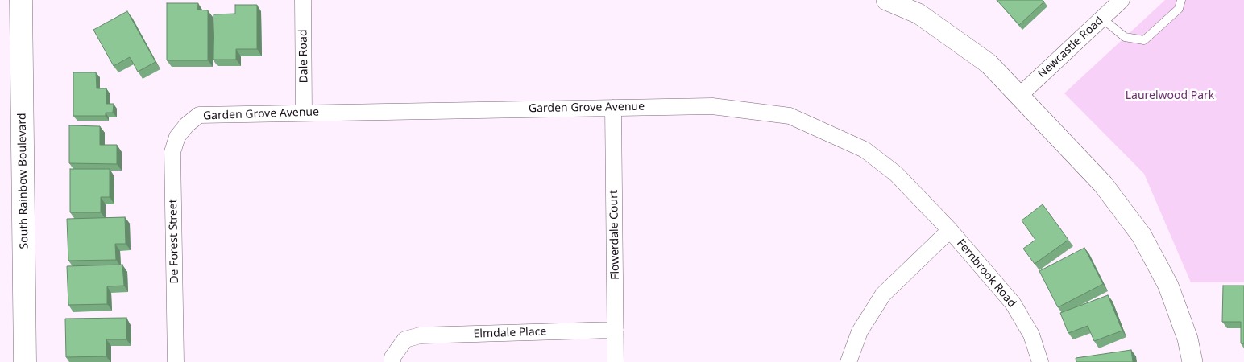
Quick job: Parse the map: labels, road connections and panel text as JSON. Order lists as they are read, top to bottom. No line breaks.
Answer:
{"streets":{"main road":["South Rainbow Boulevard"],"street":["Newcastle Road","Dale Road","Garden Grove Avenue","Flowerdale Court","De Forest Street","Fernbrook Road","Elmdale Place"]},"crossings":[["Dale Road","Garden Grove Avenue"],["Garden Grove Avenue","Flowerdale Court"],["Garden Grove Avenue","De Forest Street"],["Garden Grove Avenue","Fernbrook Road"],["Flowerdale Court","Elmdale Place"]],"parks":["Laurelwood Park"]}
